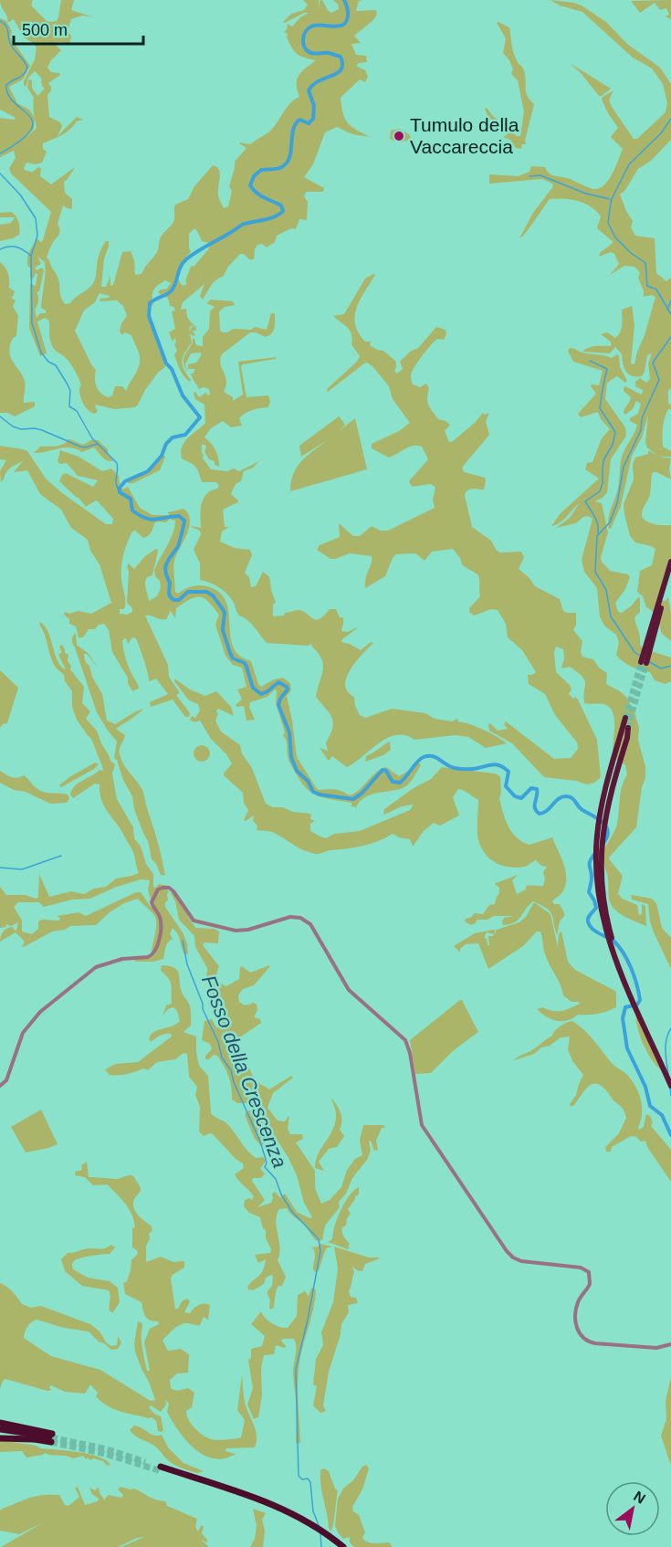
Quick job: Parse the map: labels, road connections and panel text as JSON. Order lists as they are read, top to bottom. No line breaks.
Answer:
{"water":["Fosso della Crescenza"],"places":["Tumulo della Vaccareccia"],"scale_bar":"500 m","north":"top right"}
